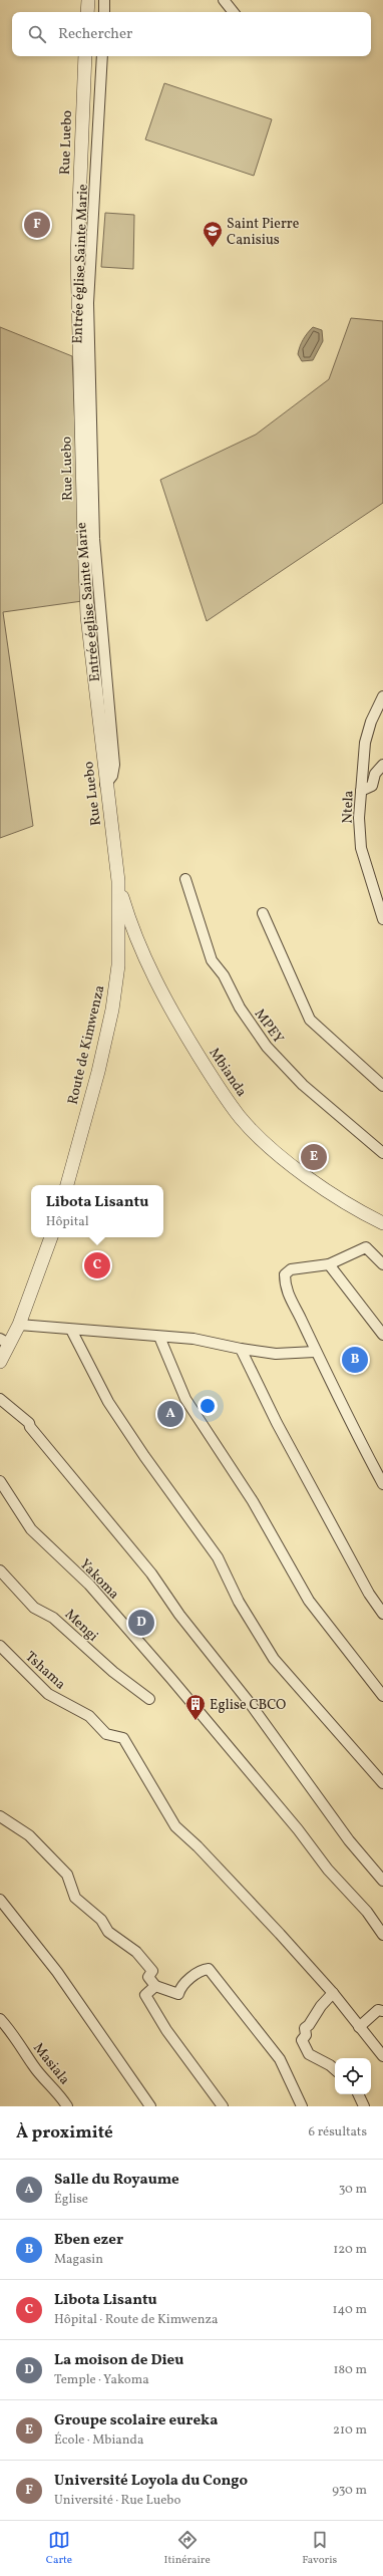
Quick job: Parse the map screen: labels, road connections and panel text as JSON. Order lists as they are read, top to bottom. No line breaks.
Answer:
{"streets":{"street":["Rue Luebo","Entrée église Sainte Marie","Ntela","MPEY","Route de Kimwenza","Mbianda","Yakoma","Mengi","Tshama","Masiala"]},"crossings":[["Rue Luebo","Entrée église Sainte Marie"],["Rue Luebo","Route de Kimwenza"],["Rue Luebo","Mbianda"],["Route de Kimwenza","Mbianda"]],"places":{"school or university":["Saint Pierre Canisius"],"building":["Eglise CBCO"]},"page":{"search":"Rechercher","pins":["F","E","C","B","A","D"],"popup":["Libota Lisantu","Hôpital"],"heading":["À proximité","6 résultats"],"list":[{"mark":"A","name":"Salle du Royaume","note":"Église","value":"30 m"},{"mark":"B","name":"Eben ezer","note":"Magasin","value":"120 m"},{"mark":"C","name":"Libota Lisantu","note":"Hôpital · Route de Kimwenza","value":"140 m"},{"mark":"D","name":"La moison de Dieu","note":"Temple · Yakoma","value":"180 m"},{"mark":"E","name":"Groupe scolaire eureka","note":"École · Mbianda","value":"210 m"},{"mark":"F","name":"Université Loyola du Congo","note":"Université · Rue Luebo","value":"930 m"}],"nav":["Carte","Itinéraire","Favoris"]}}
